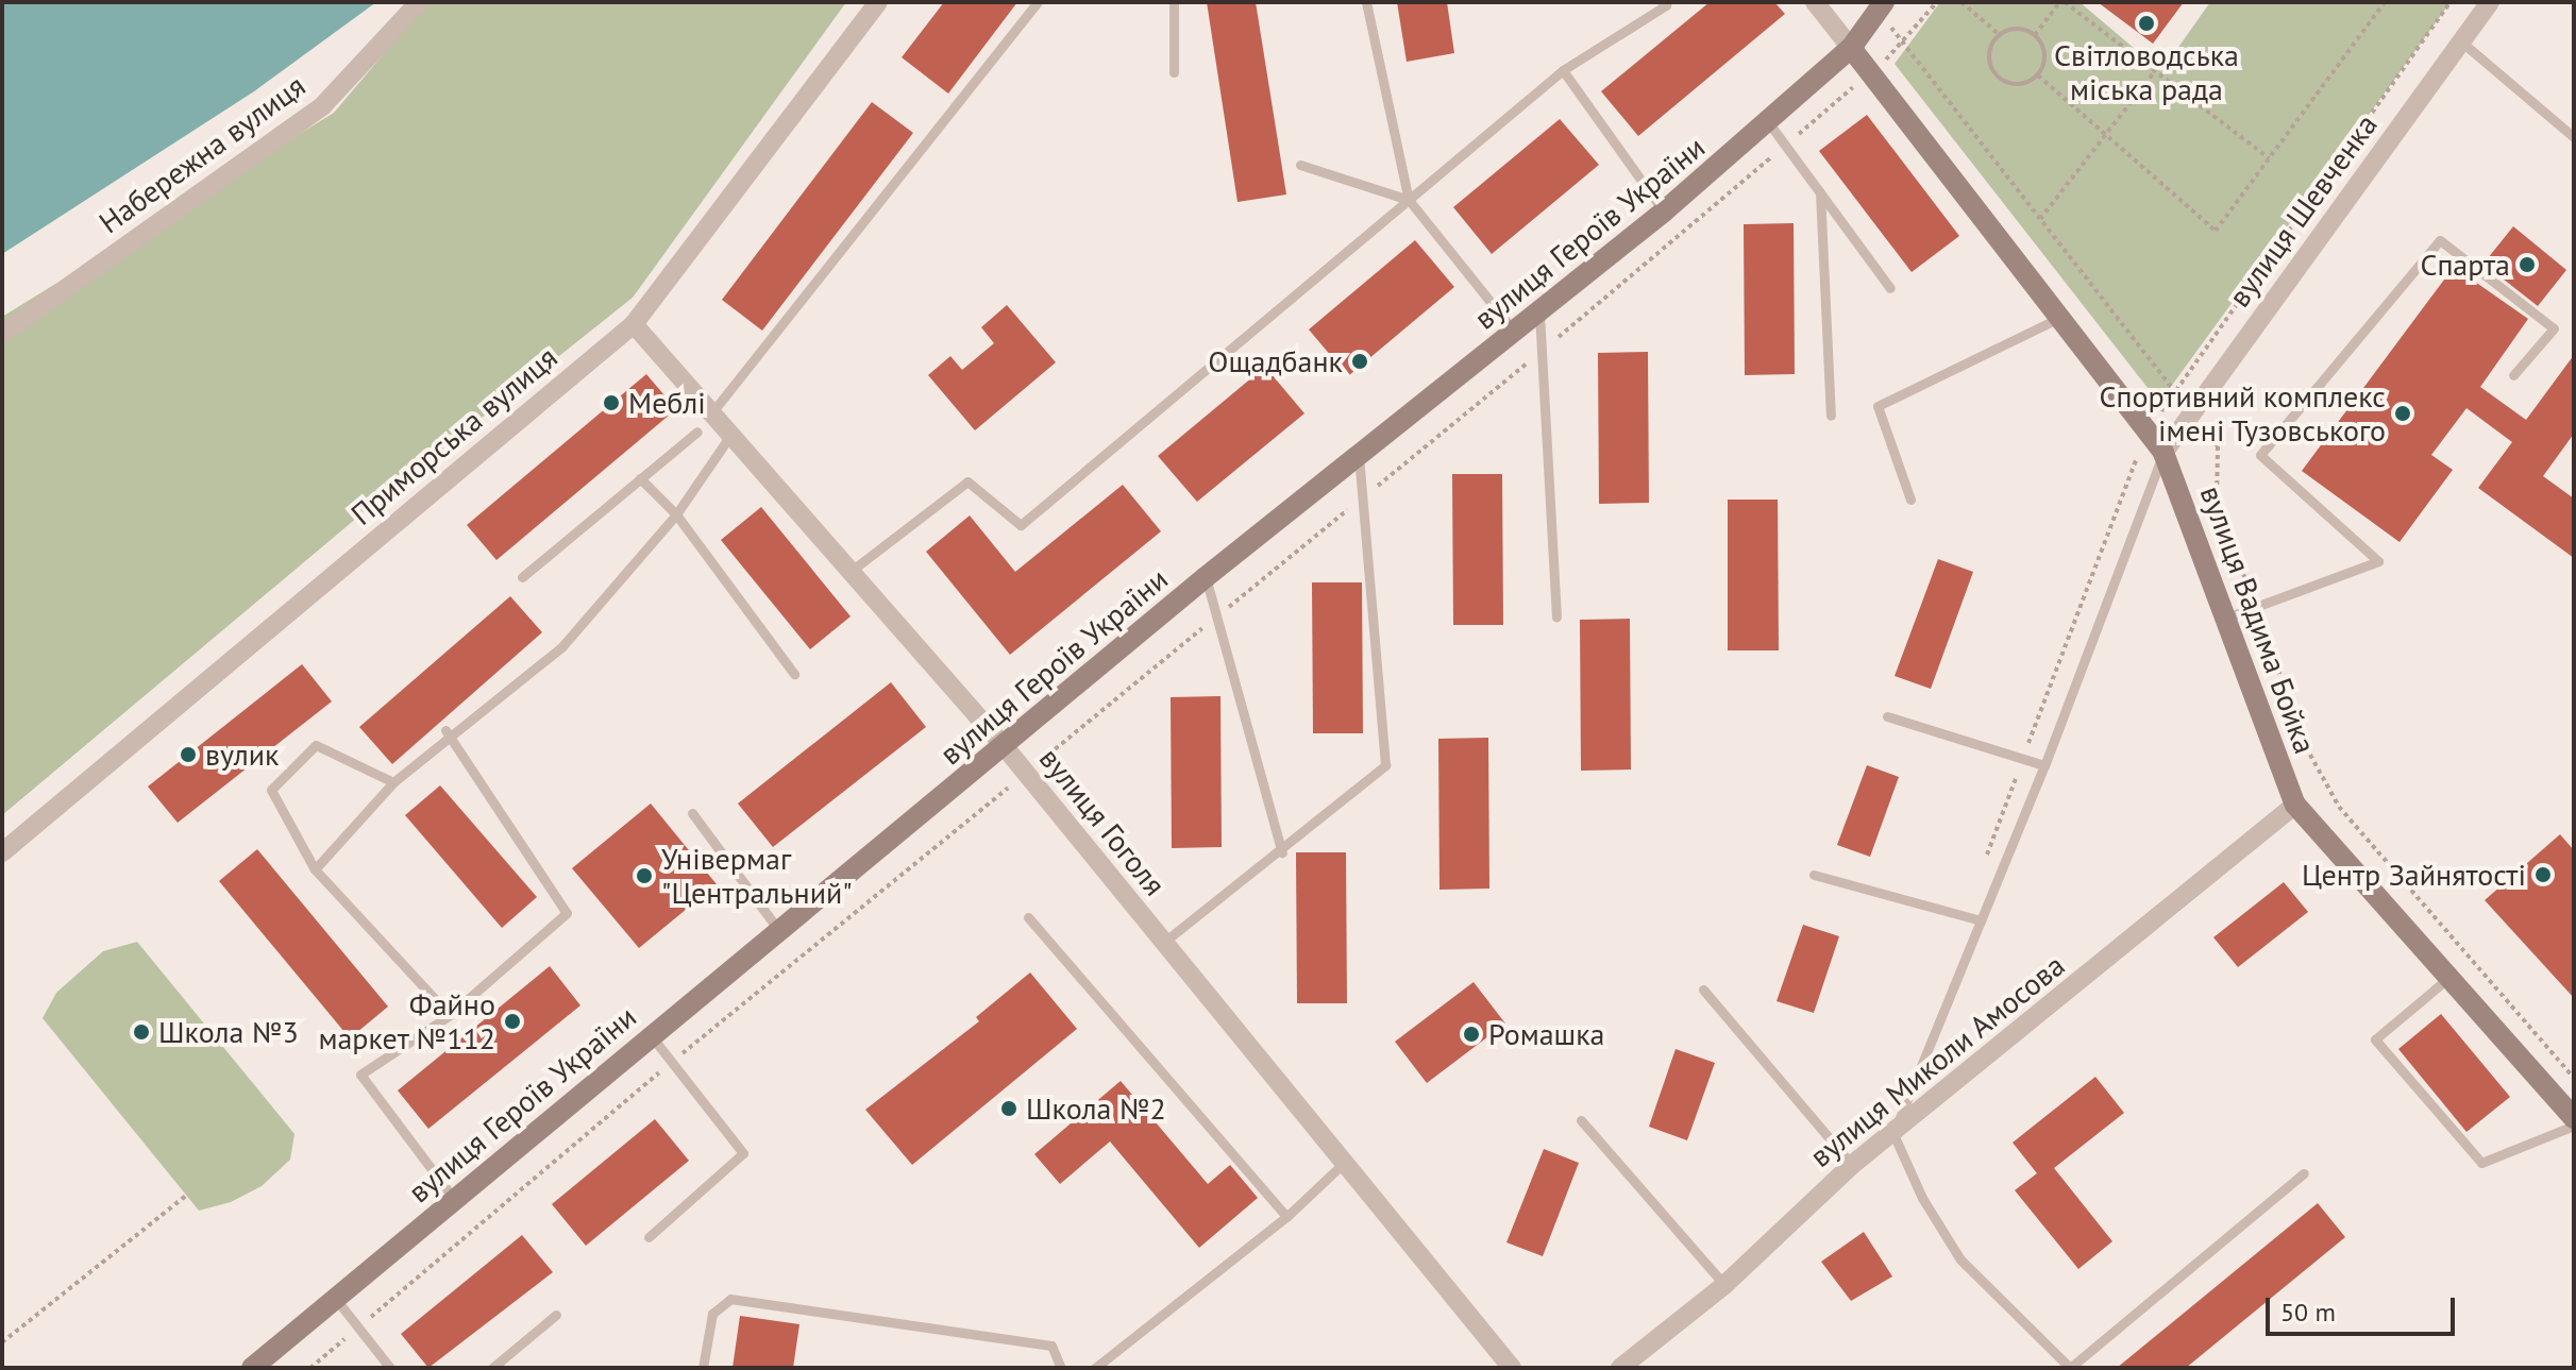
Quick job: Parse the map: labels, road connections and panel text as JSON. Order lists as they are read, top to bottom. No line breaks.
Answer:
{"streets":{"main road":["вулиця Героїв України","вулиця Вадима Бойка"],"street":["Набережна вулиця","вулиця Шевченка","Приморська вулиця","вулиця Гоголя","вулиця Миколи Амосова"]},"crossings":[["вулиця Шевченка","вулиця Вадима Бойка"],["вулиця Героїв України","вулиця Вадима Бойка"],["вулиця Героїв України","вулиця Гоголя"],["Приморська вулиця","вулиця Гоголя"],["вулиця Вадима Бойка","вулиця Миколи Амосова"]],"places":["Світловодська міська рада","Спарта","Ощадбанк","Меблі","Спортивний комплекс імені Тузовського","вулик","Центр Зайнятості","Універмаг \"Центральний\"","Файно маркет №112","Школа №3","Ромашка","Школа №2"],"scale_bar":"50 m"}
